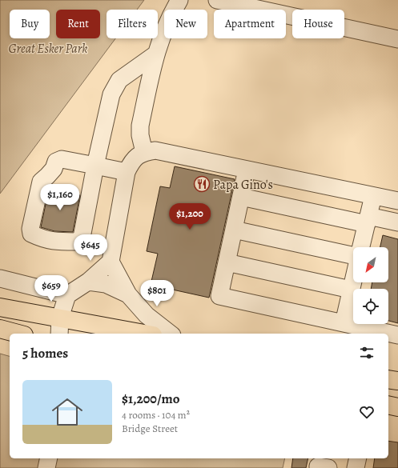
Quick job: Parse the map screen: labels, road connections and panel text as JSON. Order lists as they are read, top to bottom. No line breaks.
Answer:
{"parks":["Great Esker Park"],"places":{"restaurant":["Papa Gino's"]},"north":"bottom left","page":{"chip":["Buy","Rent","Filters","New","Apartment","House"],"price":["$1,160","$1,200","$645","$659","$801"],"heading":"5 homes","list":[{"name":"$1,200/mo","note":"4 rooms · 104 m² · Bridge Street"}]}}
